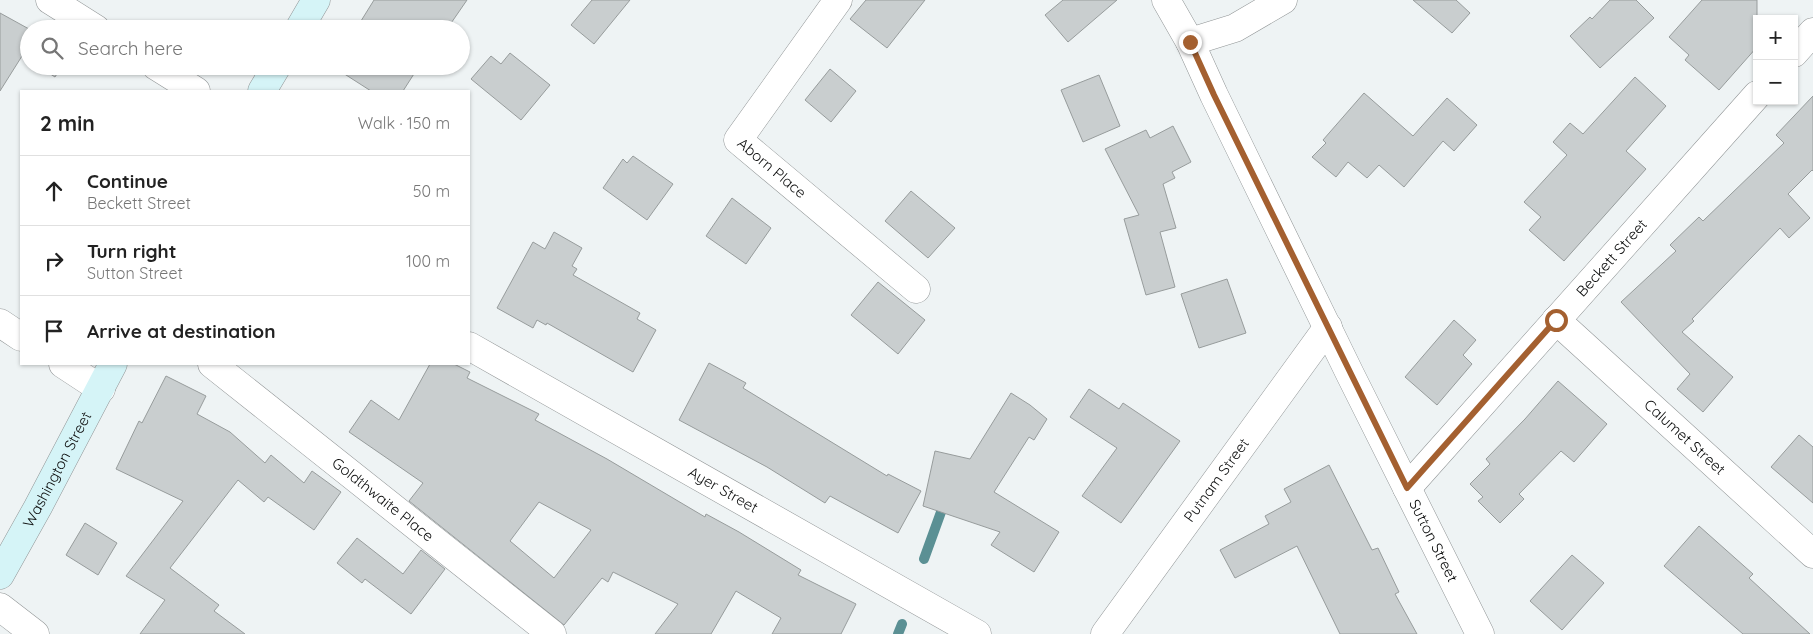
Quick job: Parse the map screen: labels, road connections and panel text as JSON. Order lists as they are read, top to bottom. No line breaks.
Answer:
{"streets":{"main road":["Washington Street"],"street":["Aborn Place","Beckett Street","Calumet Street","Putnam Street","Ayer Street","Goldthwaite Place","Sutton Street"]},"crossings":[["Beckett Street","Calumet Street"],["Beckett Street","Sutton Street"],["Putnam Street","Sutton Street"]],"page":{"map_buttons":["+","−"],"search":"Search here","heading":["2 min","Walk · 150 m"],"list":[["Continue","Beckett Street","50 m"],["Turn right","Sutton Street","100 m"],"Arrive at destination"]}}
